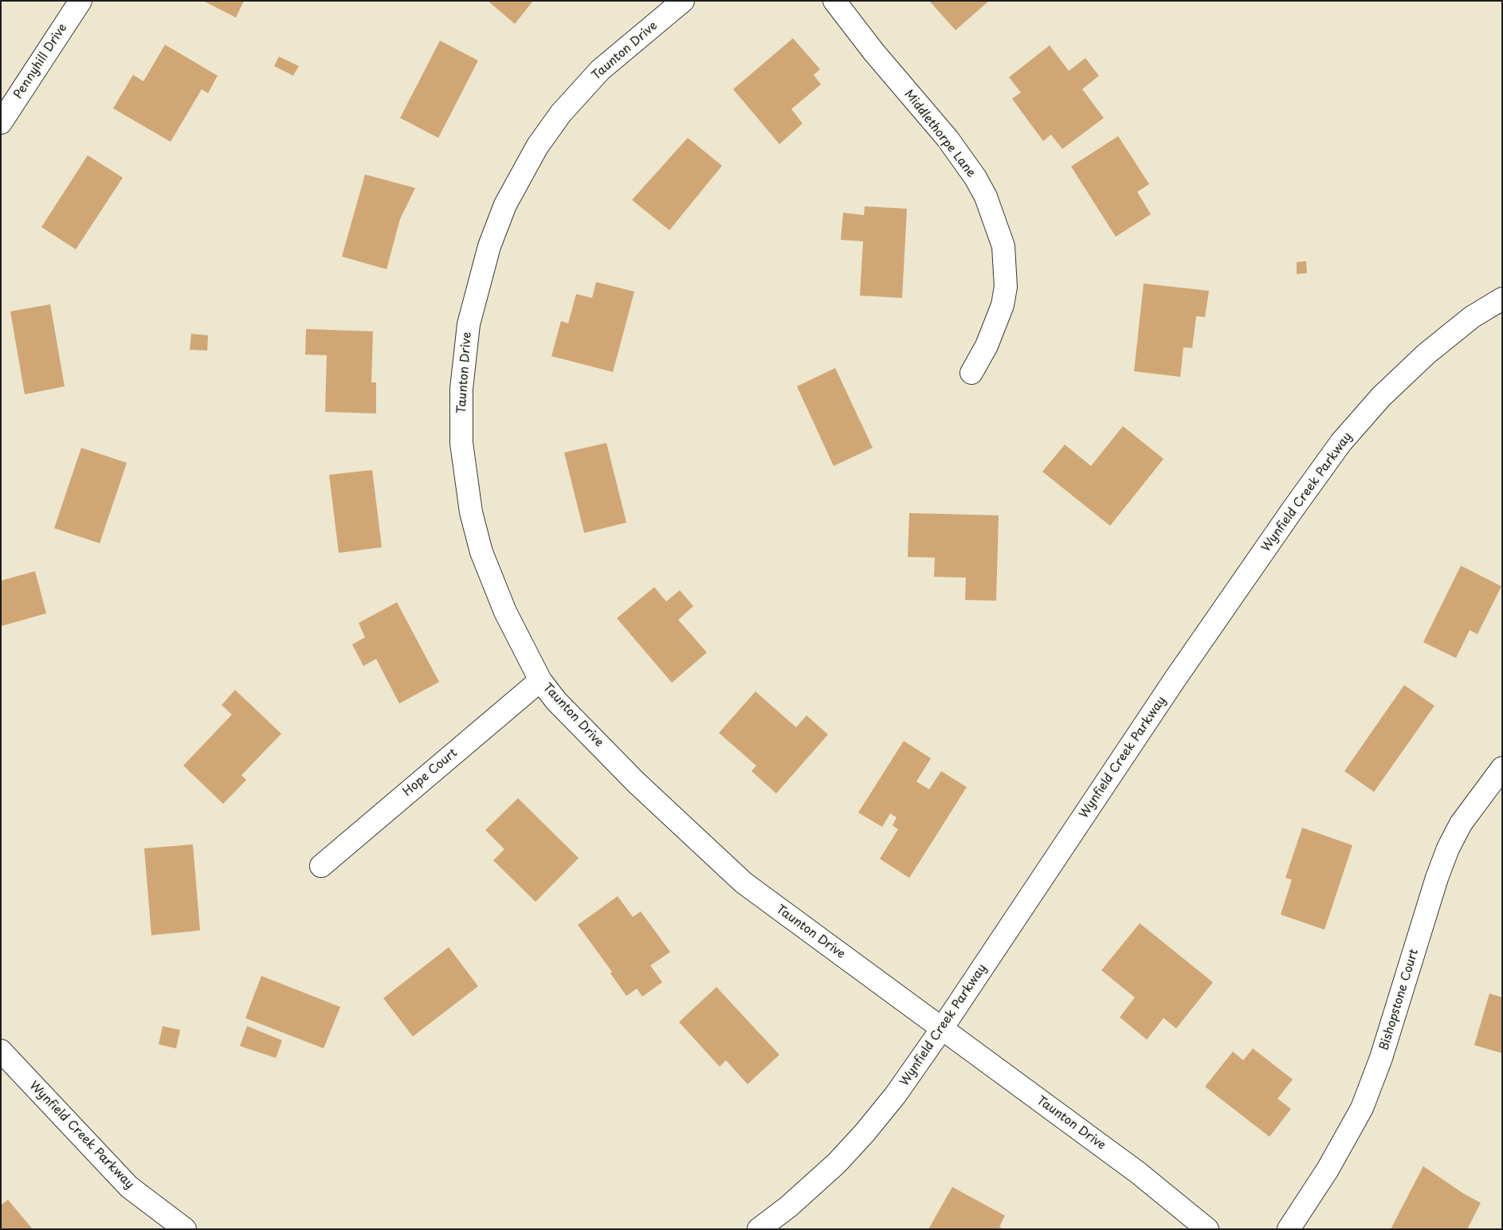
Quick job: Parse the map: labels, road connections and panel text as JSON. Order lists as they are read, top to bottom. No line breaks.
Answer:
{"streets":{"street":["Taunton Drive","Pennyhill Drive","Middlethorpe Lane","Wynfield Creek Parkway","Hope Court","Bishopstone Court"]},"crossings":[["Taunton Drive","Wynfield Creek Parkway"],["Taunton Drive","Hope Court"]]}
